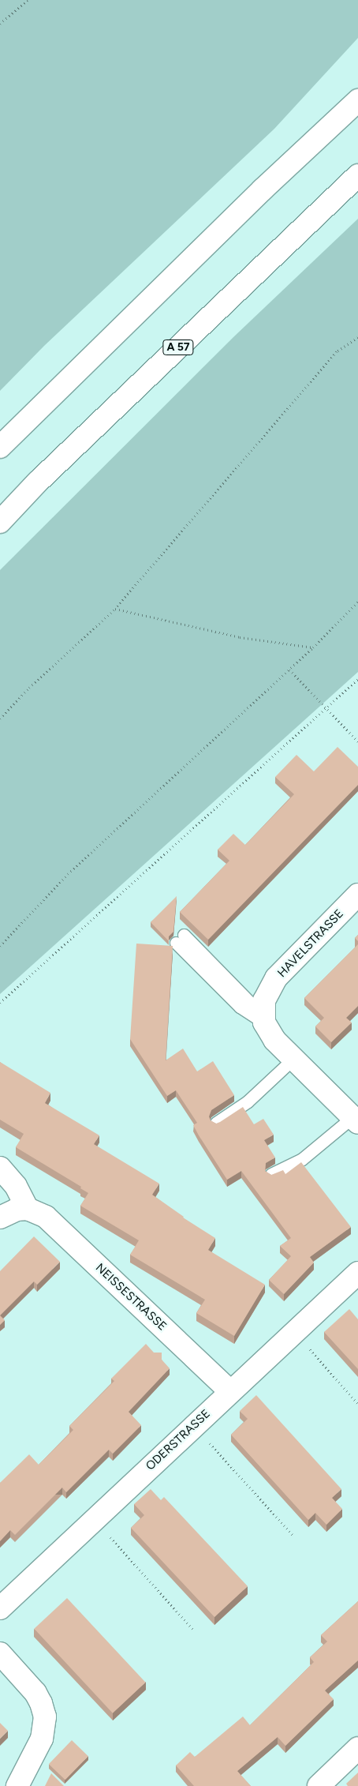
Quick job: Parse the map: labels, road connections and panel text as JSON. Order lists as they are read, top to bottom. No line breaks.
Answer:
{"streets":{"main road":["A 57","HAVELSTRASSE","NEISSESTRASSE","ODERSTRASSE"]},"crossings":[["NEISSESTRASSE","ODERSTRASSE"]]}
